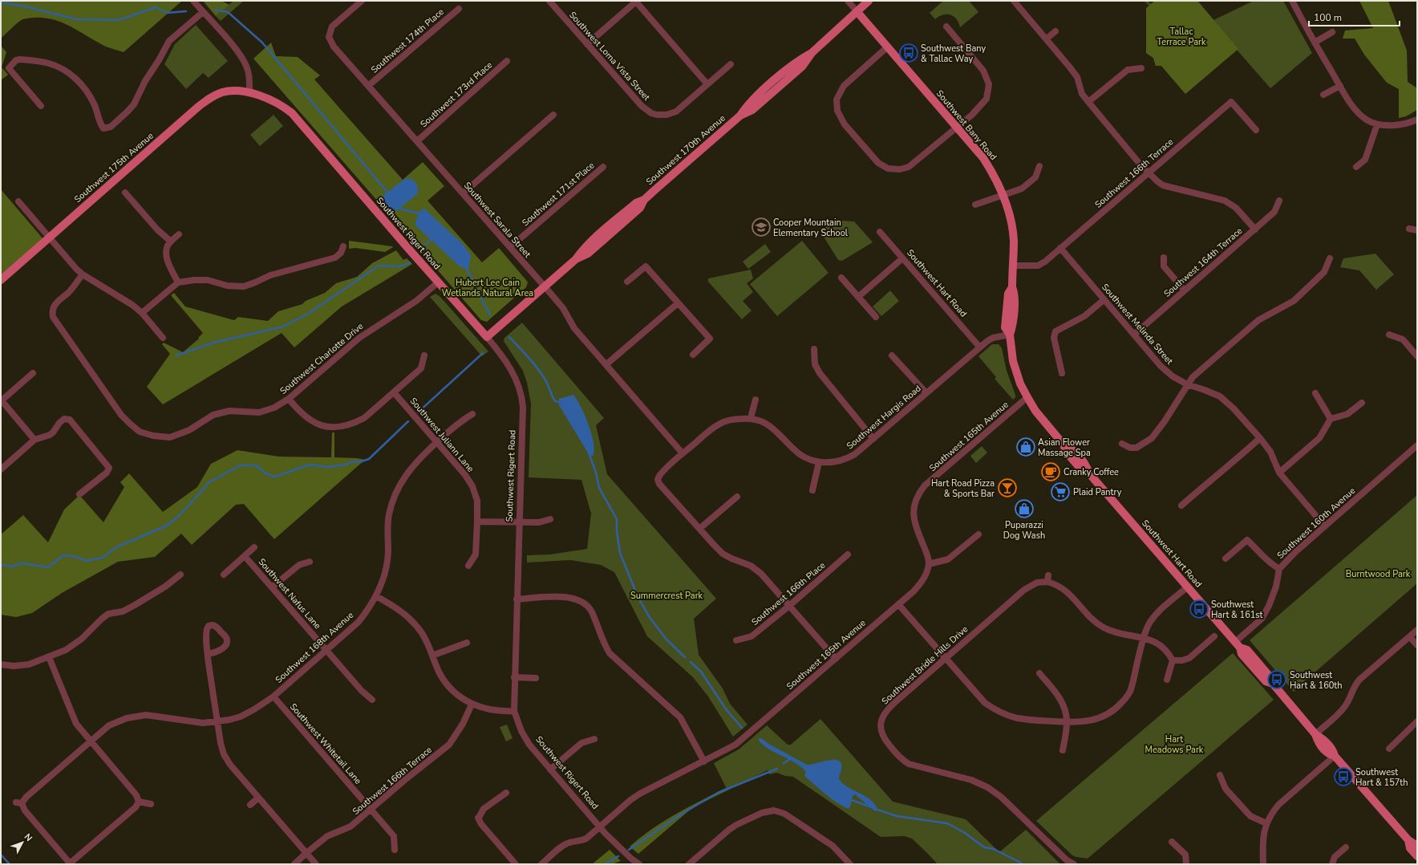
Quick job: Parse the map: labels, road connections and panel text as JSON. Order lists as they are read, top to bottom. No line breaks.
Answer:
{"streets":{"main road":["Southwest Bany Road","Southwest 170th Avenue","Southwest 175th Avenue","Southwest Rigert Road","Southwest Hart Road"],"street":["Southwest 174th Place","Southwest Loma Vista Street","Southwest 173rd Place","Southwest 166th Terrace","Southwest 171st Place","Southwest Sarala Street","Southwest 164th Terrace","Southwest Melinda Street","Southwest Charlotte Drive","Southwest Hargis Road","Southwest Juliann Lane","Southwest 165th Avenue","Southwest 160th Avenue","Southwest Nafus Lane","Southwest 166th Place","Southwest 168th Avenue","Southwest Bridle Hills Drive","Southwest Whitetail Lane"]},"crossings":[["Southwest 174th Place","Southwest Sarala Street"],["Southwest 173rd Place","Southwest Sarala Street"],["Southwest Bany Road","Southwest 170th Avenue"],["Southwest Bany Road","Southwest 166th Terrace"],["Southwest Bany Road","Southwest Hart Road"],["Southwest Bany Road","Southwest Hargis Road"],["Southwest Bany Road","Southwest 165th Avenue"],["Southwest 170th Avenue","Southwest Sarala Street"],["Southwest 170th Avenue","Southwest Rigert Road"],["Southwest 175th Avenue","Southwest Rigert Road"],["Southwest 166th Terrace","Southwest Melinda Street"],["Southwest 166th Terrace","Southwest Whitetail Lane"],["Southwest 171st Place","Southwest Sarala Street"],["Southwest Sarala Street","Southwest Hargis Road"],["Southwest Rigert Road","Southwest Charlotte Drive"],["Southwest Rigert Road","Southwest 165th Avenue"],["Southwest 164th Terrace","Southwest Melinda Street"],["Southwest Hart Road","Southwest Hargis Road"],["Southwest Hart Road","Southwest 165th Avenue"],["Southwest Hart Road","Southwest 160th Avenue"],["Southwest Melinda Street","Southwest 160th Avenue"],["Southwest Hargis Road","Southwest 165th Avenue"],["Southwest Hargis Road","Southwest 166th Place"],["Southwest Juliann Lane","Southwest 168th Avenue"],["Southwest Nafus Lane","Southwest 168th Avenue"],["Southwest 168th Avenue","Southwest Whitetail Lane"]],"parks":["Tallac Terrace Park","Hubert Lee Cain Wetlands Natural Area","Burntwood Park","Summercrest Park","Hart Meadows Park"],"places":{"bus stop":["Southwest Bany & Tallac Way","Southwest Hart & 161st","Southwest Hart & 160th","Southwest Hart & 157th"],"school or university":["Cooper Mountain Elementary School"],"shop":["Asian Flower Massage Spa","Puparazzi Dog Wash"],"cafe":["Cranky Coffee"],"bar":["Hart Road Pizza & Sports Bar"],"supermarket":["Plaid Pantry"]},"scale_bar":"100 m","north":"top right"}
